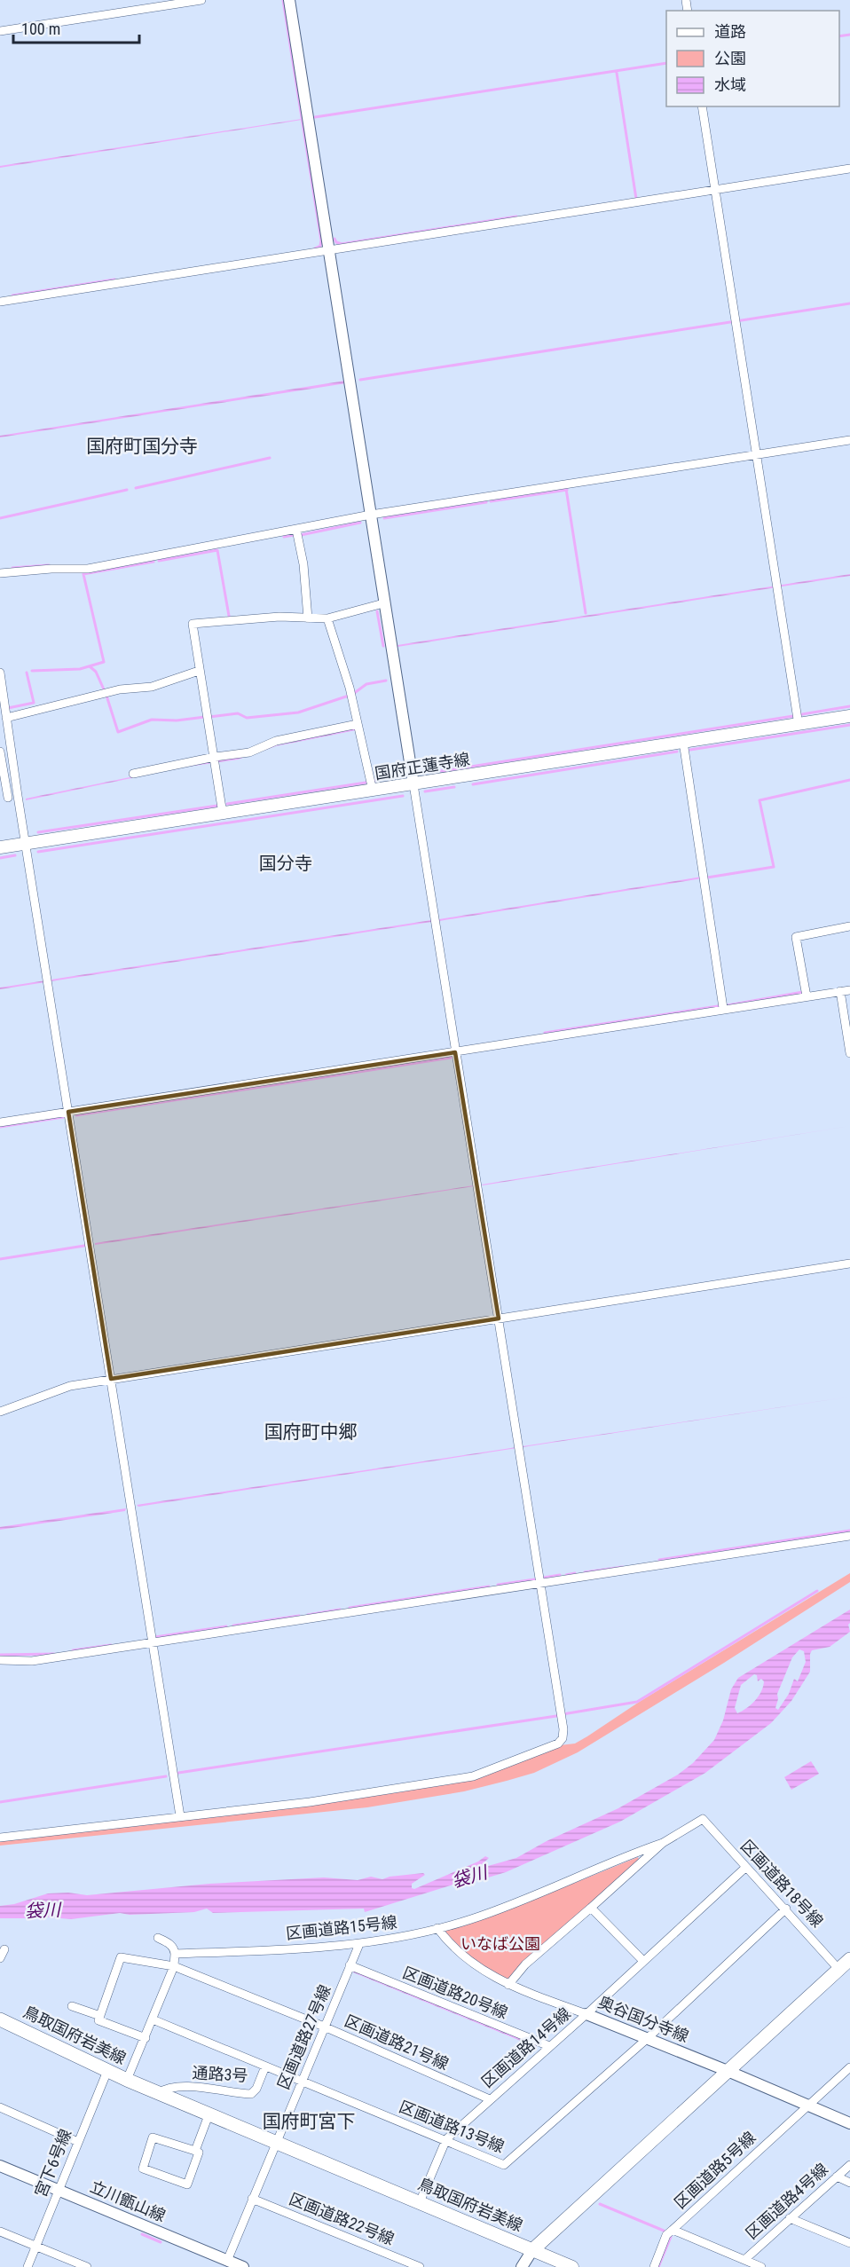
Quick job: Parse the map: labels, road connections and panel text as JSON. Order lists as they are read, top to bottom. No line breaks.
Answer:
{"streets":{"main road":["国府正蓮寺線","鳥取国府岩美線"],"street":["区画道路18号線","区画道路15号線","区画道路20号線","奥谷国分寺線","区画道路27号線","区画道路21号線","区画道路14号線","通路3号","区画道路13号線","宮下6号線","区画道路5号線","立川甑山線","区画道路4号線","区画道路22号線"]},"crossings":[["区画道路18号線","区画道路15号線"],["区画道路18号線","鳥取国府岩美線"],["区画道路18号線","区画道路14号線"],["区画道路18号線","区画道路13号線"],["区画道路15号線","奥谷国分寺線"],["区画道路15号線","区画道路27号線"],["区画道路20号線","区画道路27号線"],["区画道路20号線","区画道路14号線"],["奥谷国分寺線","鳥取国府岩美線"],["奥谷国分寺線","区画道路14号線"],["奥谷国分寺線","区画道路13号線"],["奥谷国分寺線","区画道路5号線"],["鳥取国府岩美線","区画道路27号線"],["鳥取国府岩美線","区画道路14号線"],["鳥取国府岩美線","通路3号"],["鳥取国府岩美線","宮下6号線"],["区画道路27号線","区画道路21号線"],["区画道路27号線","区画道路13号線"],["区画道路27号線","立川甑山線"],["区画道路27号線","区画道路22号線"],["区画道路21号線","区画道路14号線"],["区画道路14号線","区画道路13号線"],["通路3号","区画道路13号線"],["宮下6号線","立川甑山線"],["区画道路5号線","区画道路4号線"]],"districts":["国府町国分寺","国分寺","国府町中郷","国府町宮下"],"water":["袋川"],"parks":["いなば公園"],"legend":["道路","公園","水域"],"scale_bar":"100 m"}
